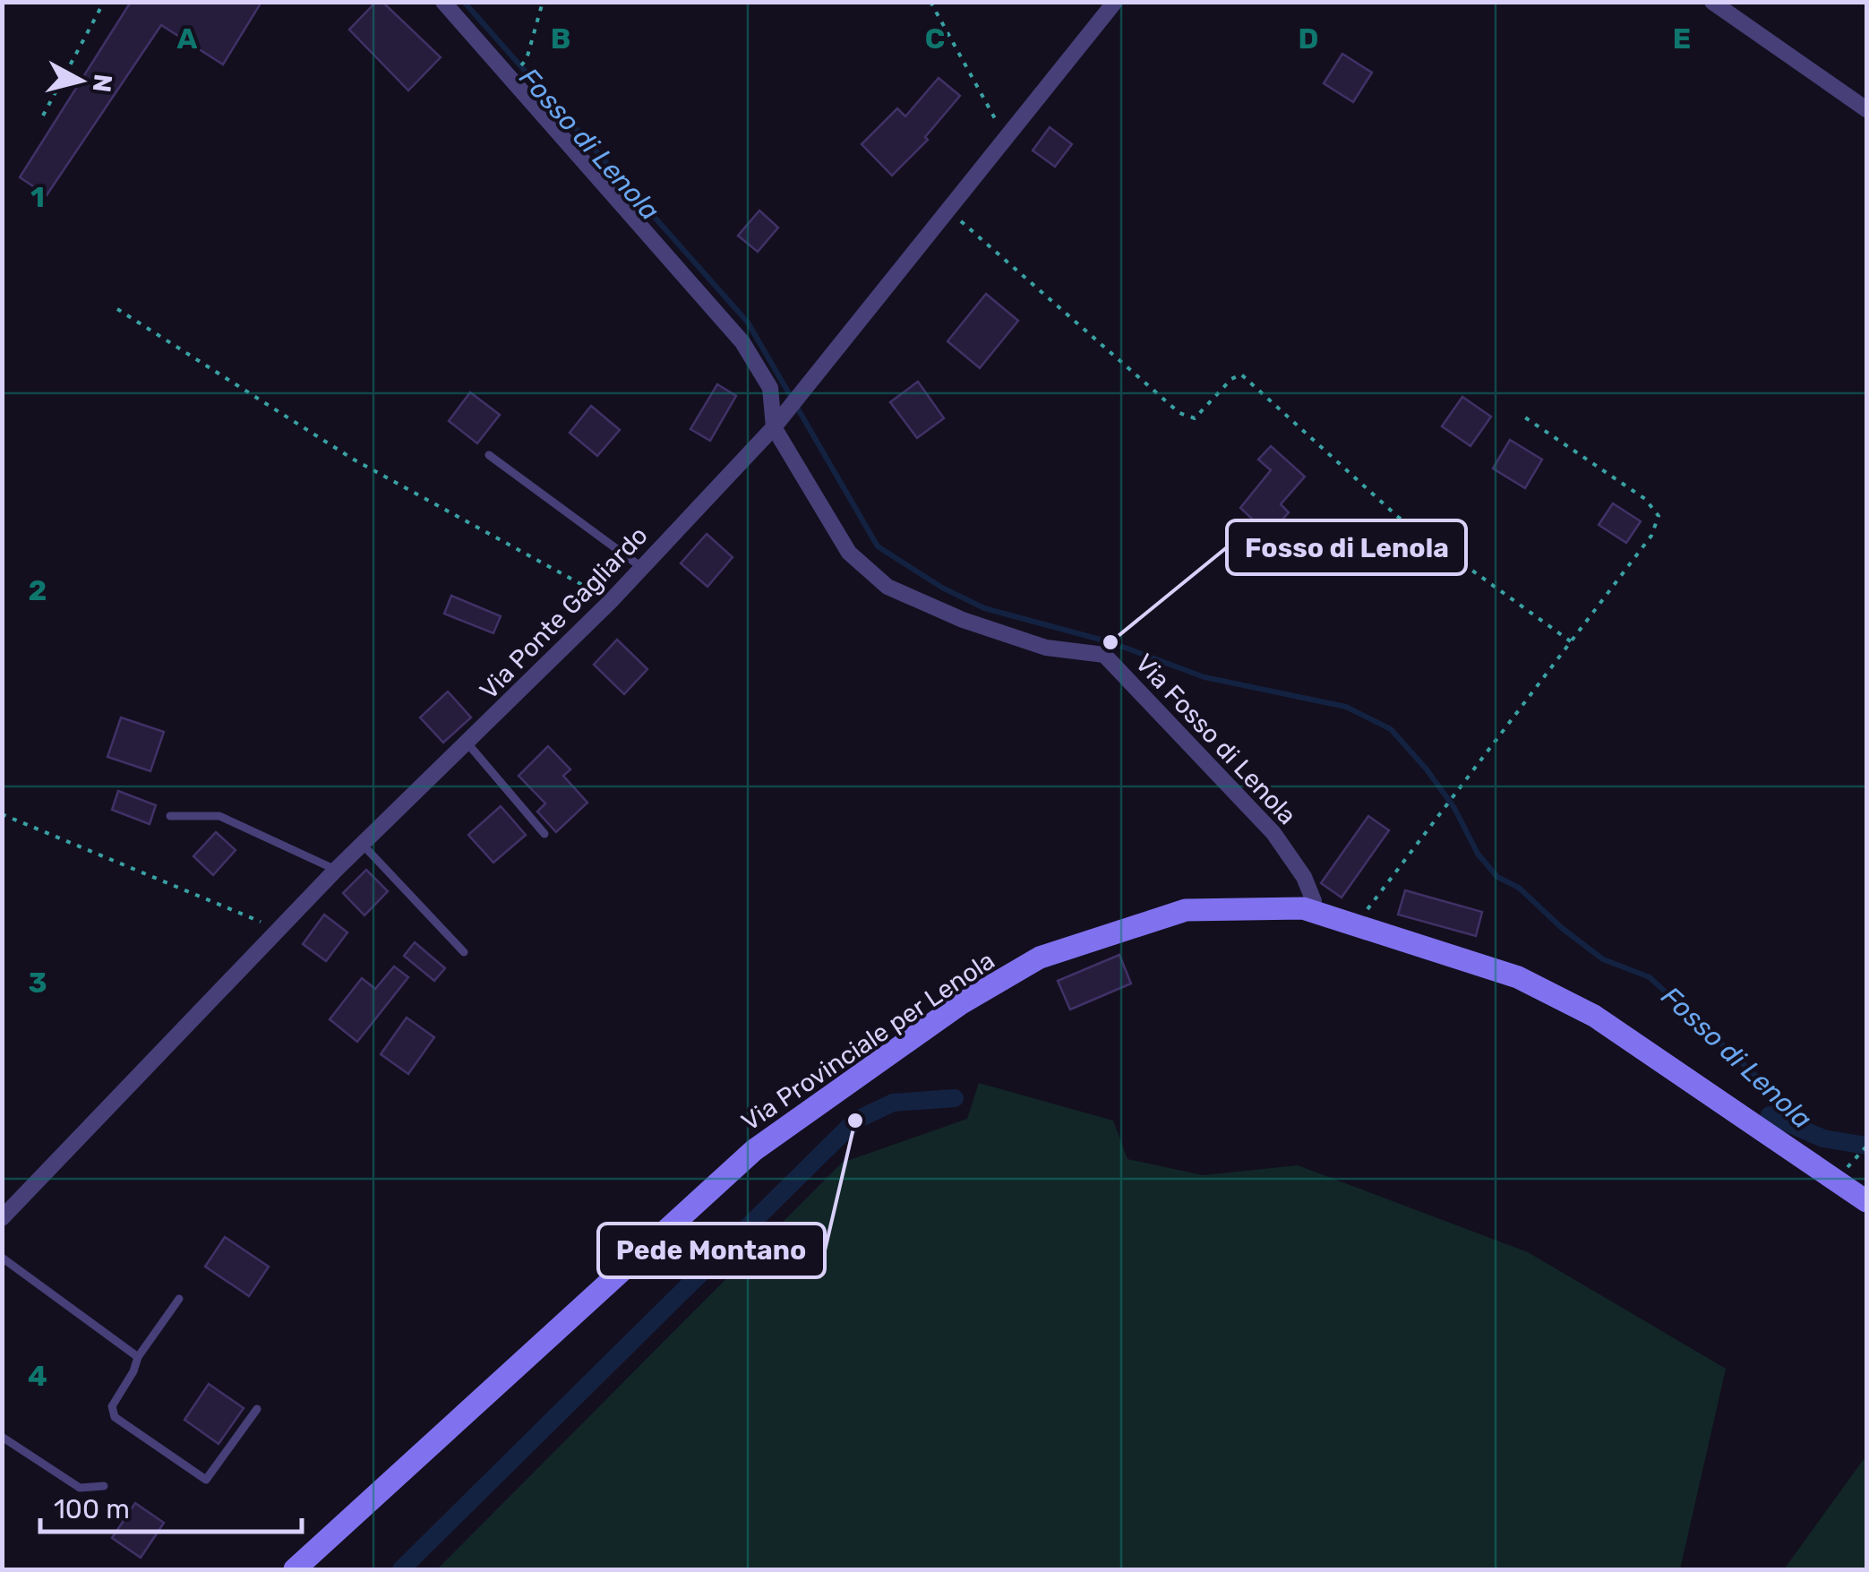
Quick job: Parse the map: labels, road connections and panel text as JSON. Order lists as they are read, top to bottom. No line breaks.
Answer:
{"streets":{"main road":["Via Provinciale per Lenola"],"street":["Via Ponte Gagliardo","Via Fosso di Lenola"]},"crossings":[["Via Ponte Gagliardo","Via Fosso di Lenola"],["Via Fosso di Lenola","Via Provinciale per Lenola"]],"water":["Fosso di Lenola"],"places":["Fosso di Lenola","Pede Montano"],"scale_bar":"100 m","north":"right","grid":{"columns":["A","B","C","D","E"],"rows":["1","2","3","4"]}}
